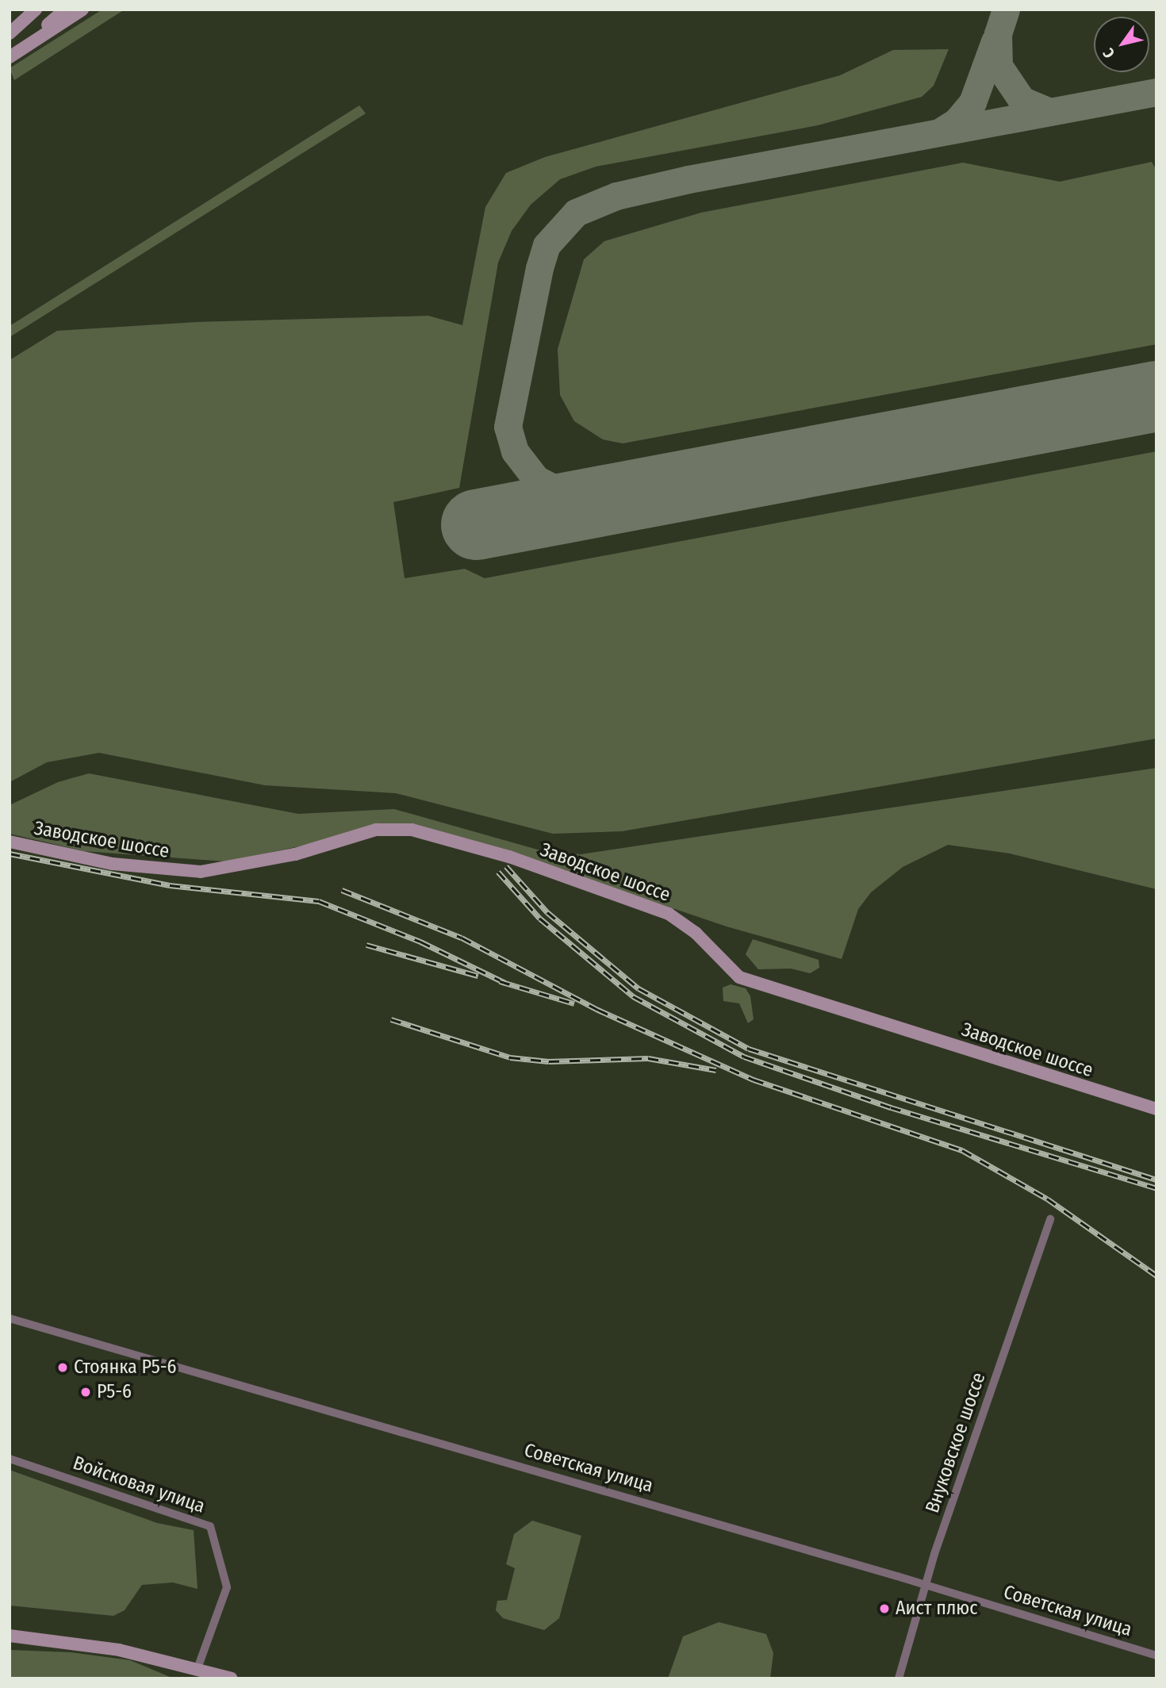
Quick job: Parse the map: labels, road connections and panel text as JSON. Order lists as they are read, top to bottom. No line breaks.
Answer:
{"streets":{"street":["Заводское шоссе","Внуковское шоссе","Советская улица","Войсковая улица"]},"crossings":[["Внуковское шоссе","Советская улица"]],"places":["Стоянка Р5-6","Р5-6","Аист плюс"],"north":"bottom left"}
